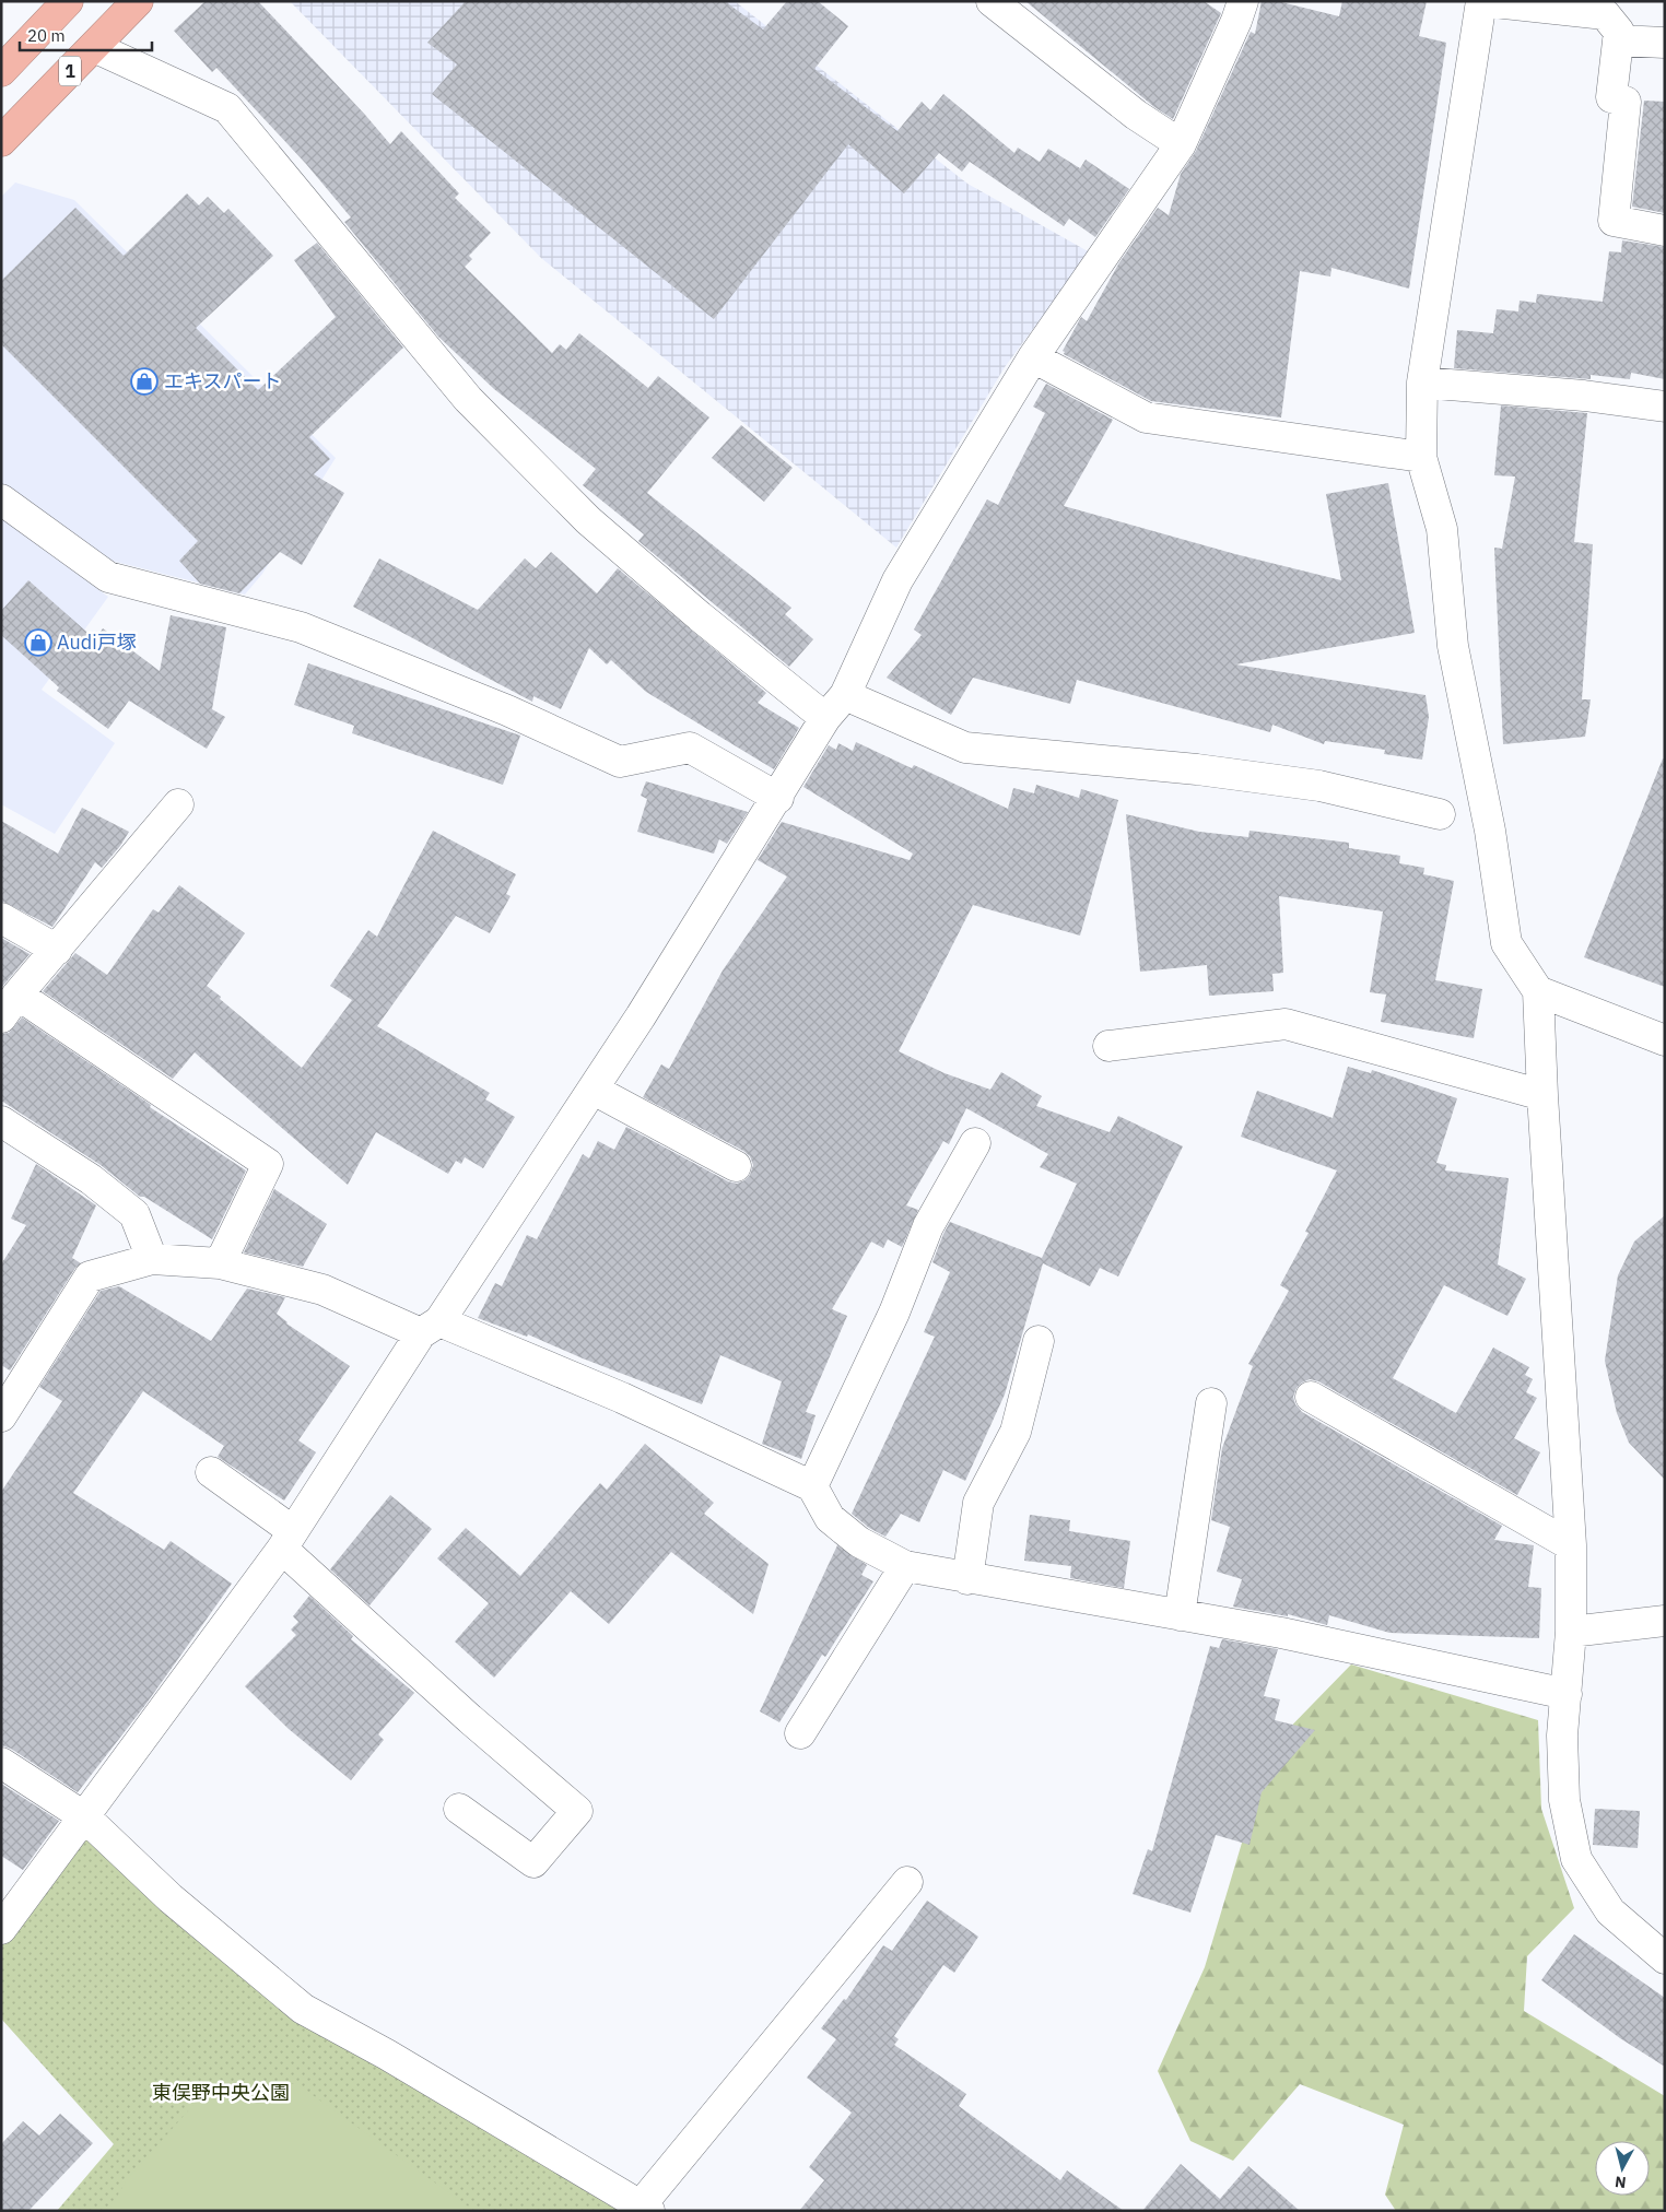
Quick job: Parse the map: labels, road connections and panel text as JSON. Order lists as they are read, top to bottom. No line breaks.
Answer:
{"streets":{"highway":["1"]},"parks":["東俣野中央公園"],"places":{"shop":["エキスパート","Audi戸塚"]},"scale_bar":"20 m","north":"bottom"}
